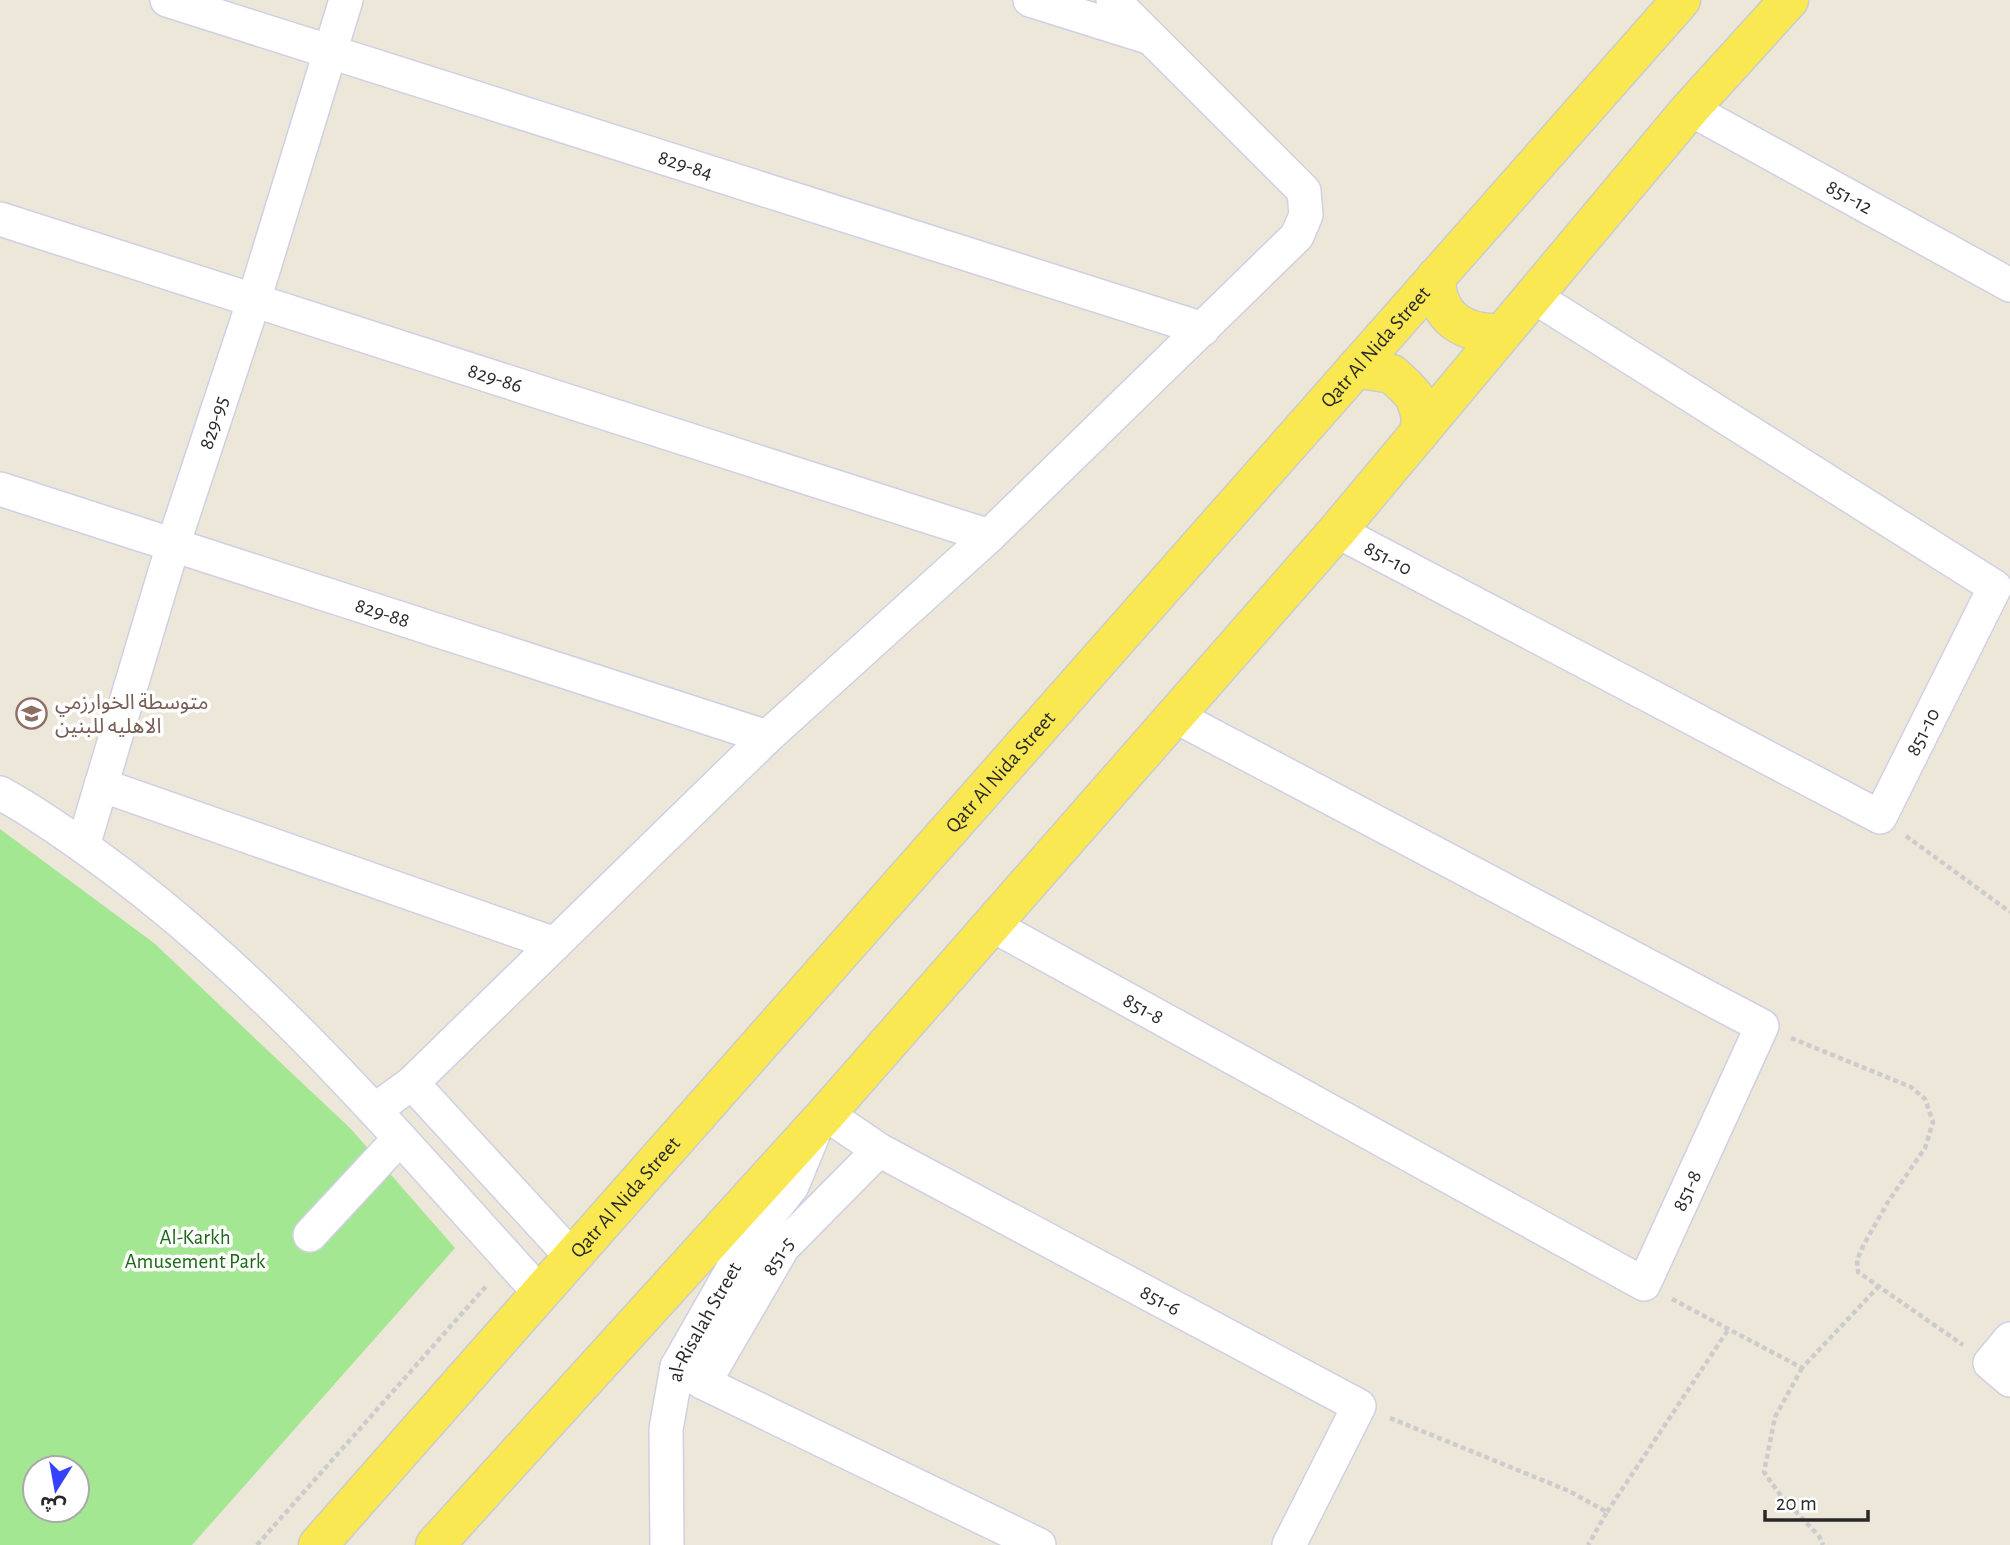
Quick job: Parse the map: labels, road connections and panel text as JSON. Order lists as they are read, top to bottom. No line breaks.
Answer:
{"streets":{"main road":["Qatr Al Nida Street"],"street":["829-84","851-12","829-86","829-95","851-10","829-88","851-8","851-5","851-6","al-Risalah Street"]},"crossings":[["829-84","829-95"],["829-86","829-95"],["829-95","829-88"],["851-5","851-6"],["851-5","al-Risalah Street"],["851-6","al-Risalah Street"]],"parks":["Al-Karkh Amusement Park"],"places":{"school or university":["متوسطة الخوارزمي الاهليه للبنين"]},"scale_bar":"20 m","north":"bottom"}
